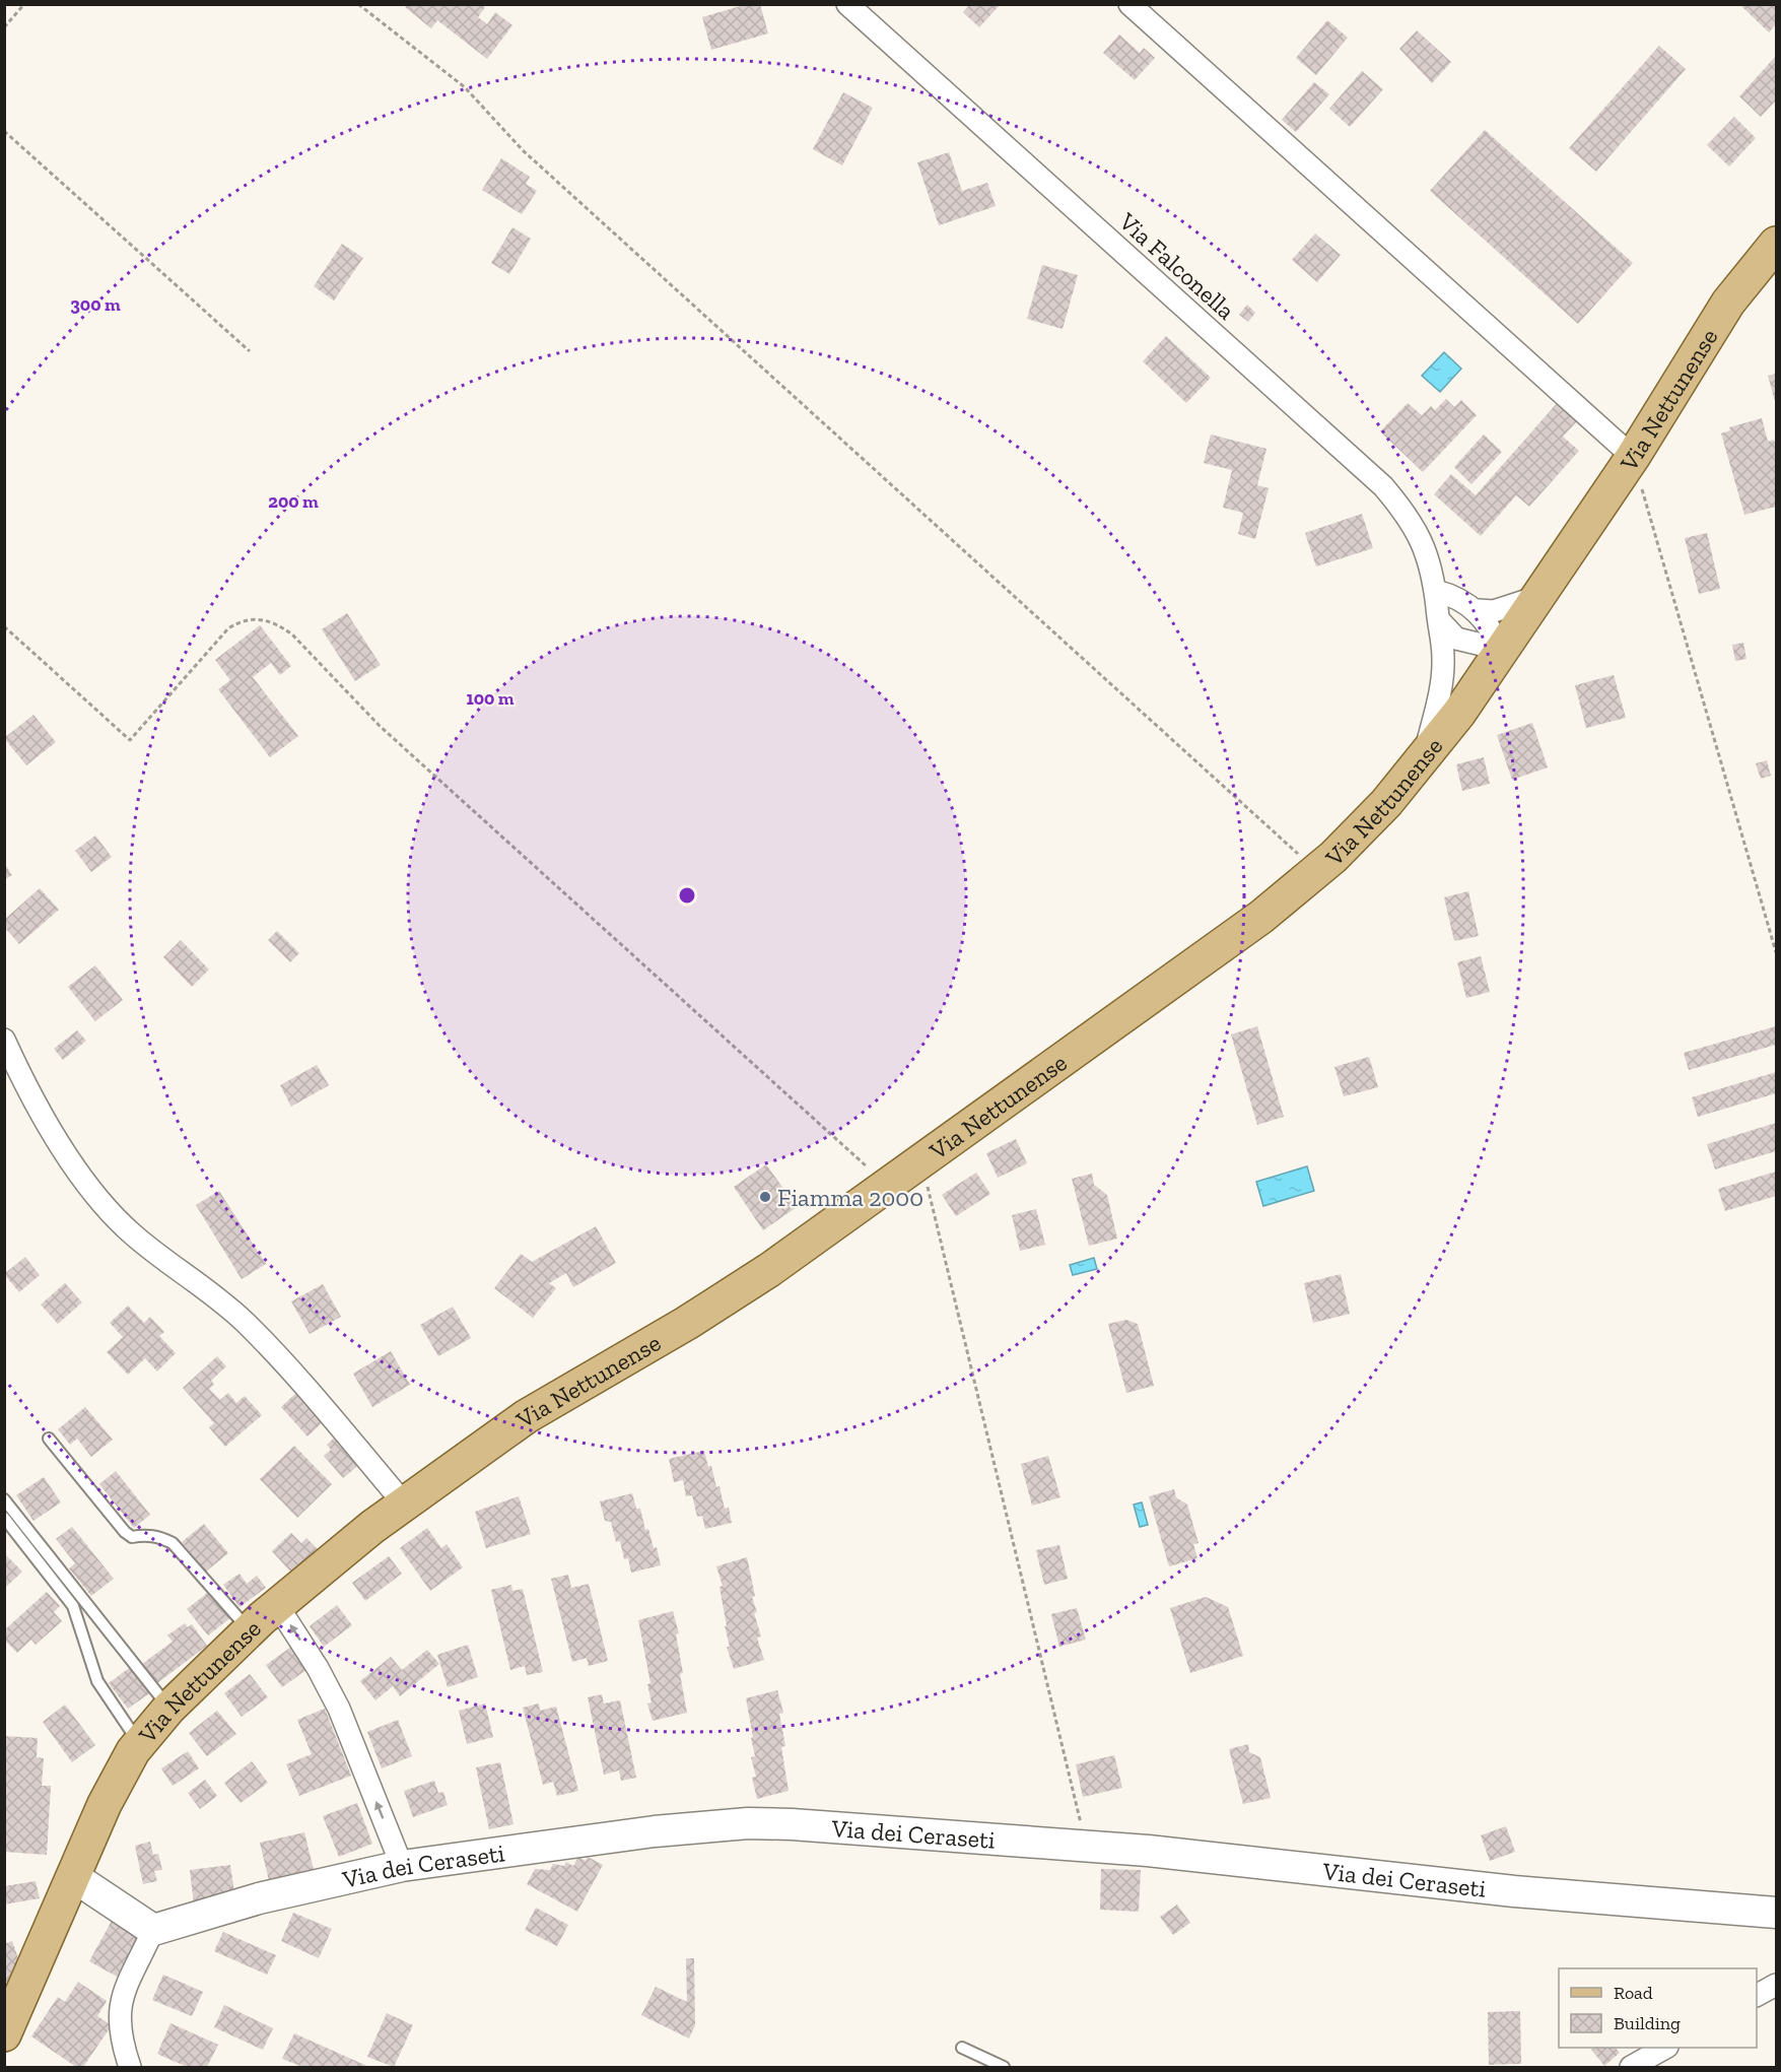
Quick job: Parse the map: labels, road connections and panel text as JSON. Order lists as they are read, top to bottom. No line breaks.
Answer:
{"streets":{"main road":["Via Nettunense"],"street":["Via Falconella","Via dei Ceraseti"]},"crossings":[["Via Falconella","Via Nettunense"]],"places":["Fiamma 2000"],"legend":["Road","Building"],"rings":["300 m","200 m","100 m"]}
